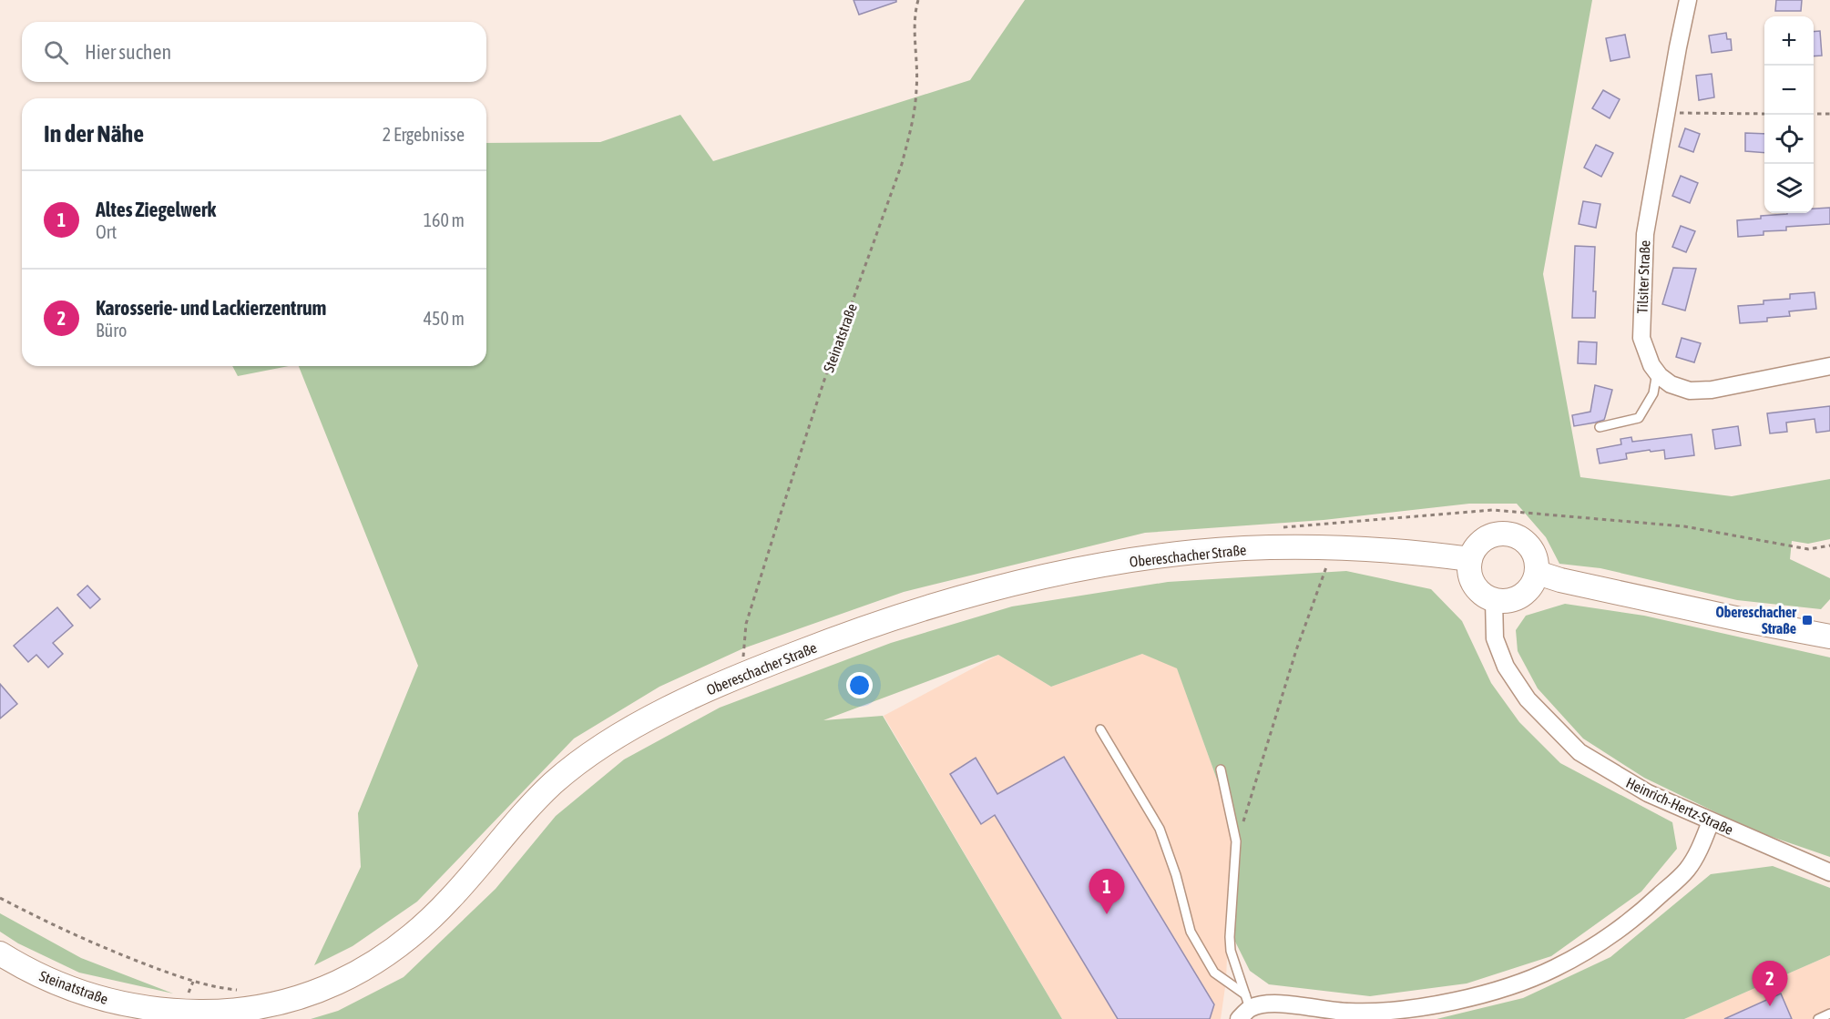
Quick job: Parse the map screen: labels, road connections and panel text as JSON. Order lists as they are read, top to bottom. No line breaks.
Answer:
{"streets":{"main road":["Steinatstraße","Obereschacher Straße"],"street":["Tilsiter Straße","Heinrich-Hertz-Straße"]},"crossings":[["Steinatstraße","Obereschacher Straße"],["Obereschacher Straße","Heinrich-Hertz-Straße"]],"places":{"transit":["Obereschacher Straße"]},"page":{"map_buttons":["+","−"],"search":"Hier suchen","heading":["In der Nähe","2 Ergebnisse"],"list":[{"mark":"1","name":"Altes Ziegelwerk","note":"Ort","value":"160 m"},{"mark":"2","name":"Karosserie- und Lackierzentrum","note":"Büro","value":"450 m"}],"pins":["1","2"]}}
